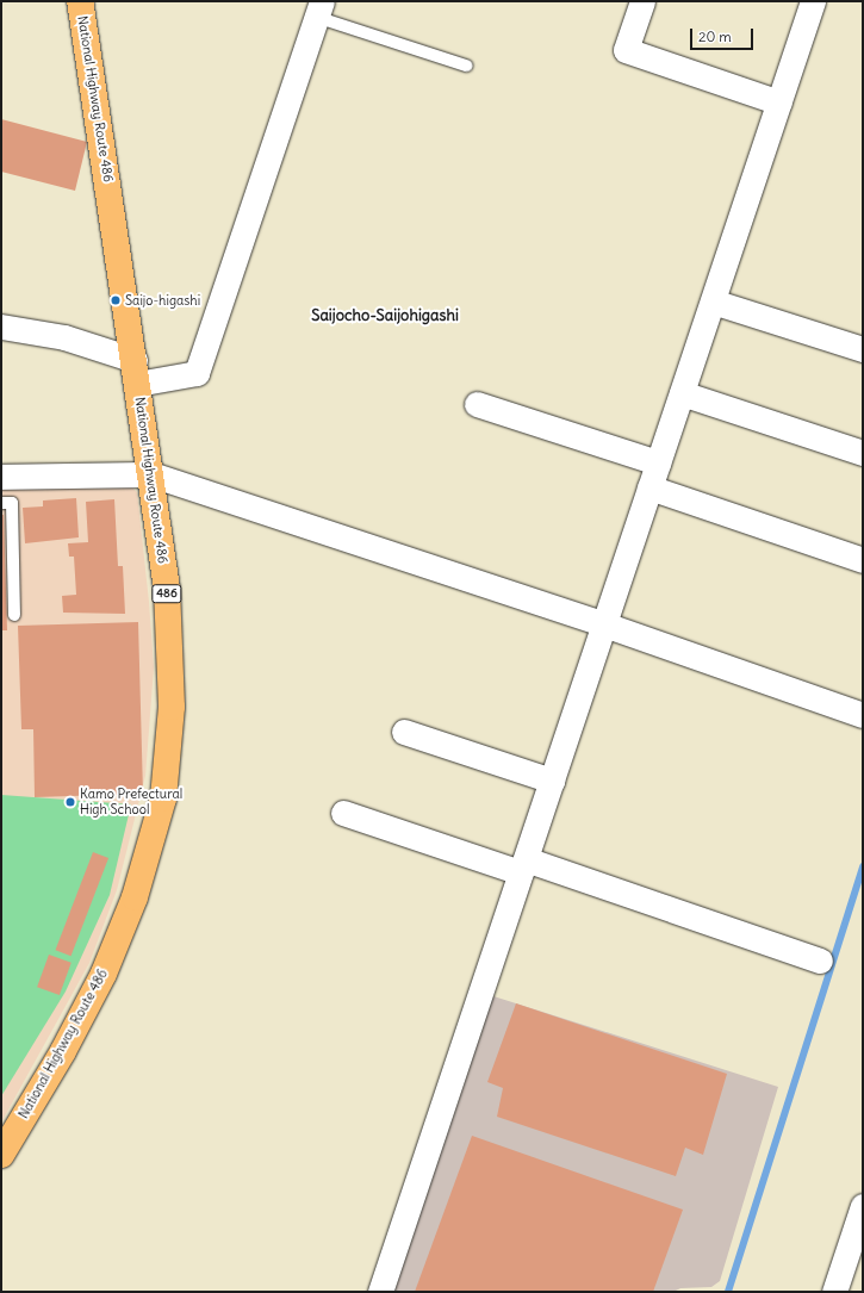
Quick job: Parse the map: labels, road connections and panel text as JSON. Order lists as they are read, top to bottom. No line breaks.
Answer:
{"streets":{"highway":["National Highway Route 486","486"]},"districts":["Saijocho-Saijohigashi"],"places":["Saijo-higashi","Kamo Prefectural High School"],"scale_bar":"20 m"}
